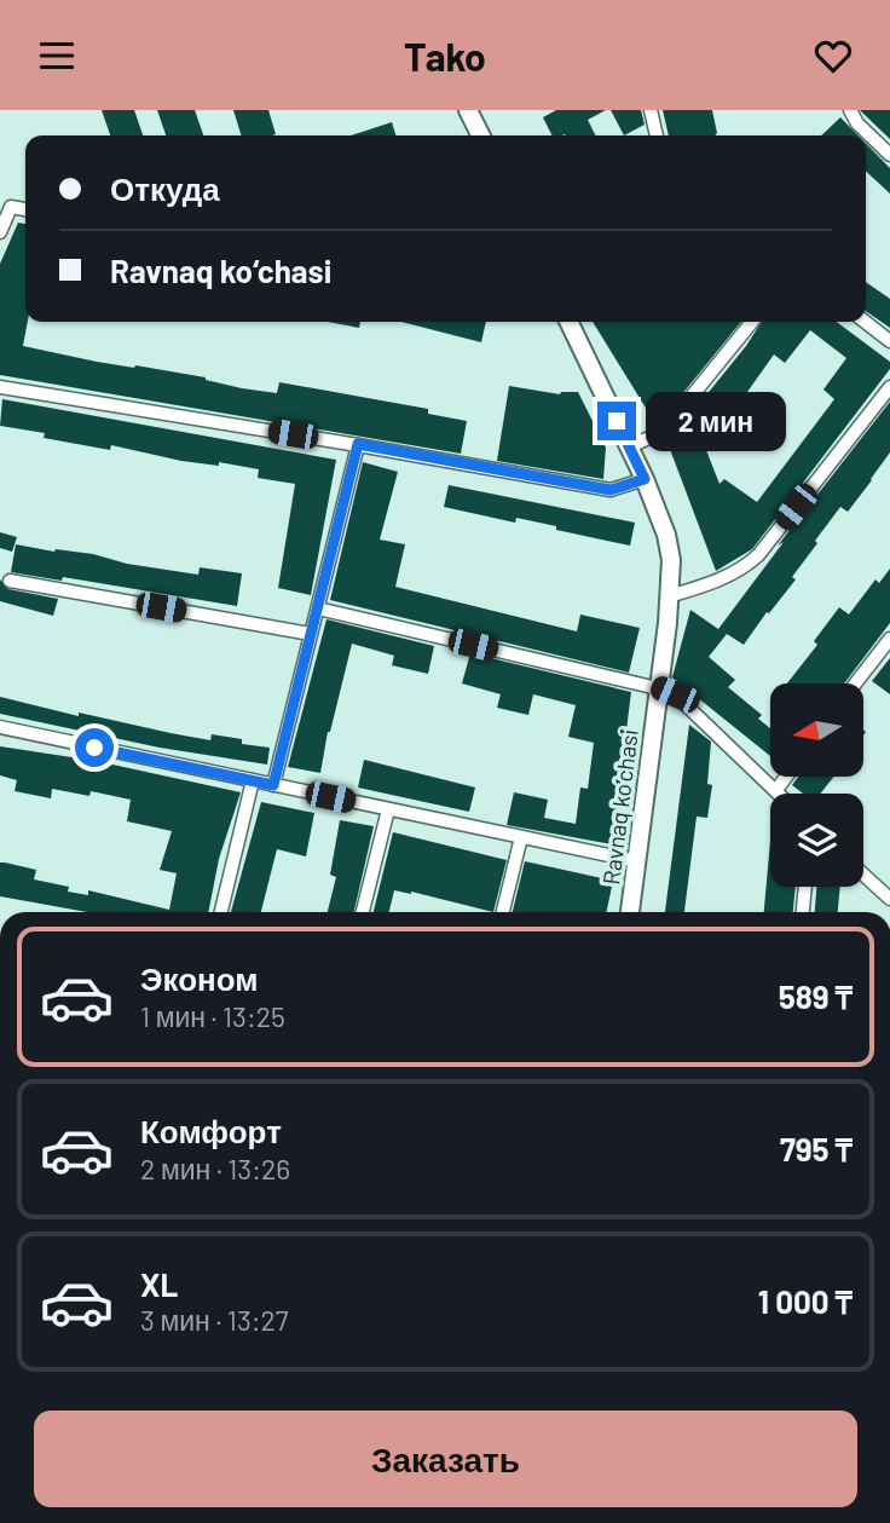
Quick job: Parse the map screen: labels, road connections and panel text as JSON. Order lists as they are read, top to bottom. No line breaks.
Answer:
{"streets":{"street":["Ravnaq ko‘chasi"]},"north":"left","page":{"header":"Tako","banner":["Откуда","Ravnaq ko‘chasi"],"bubble":"2 мин","list":[{"name":"Эконом","note":"1 мин · 13:25","value":"589 ₸"},{"name":"Комфорт","note":"2 мин · 13:26","value":"795 ₸"},{"name":"XL","note":"3 мин · 13:27","value":"1 000 ₸"}],"buttons":"Заказать"}}
